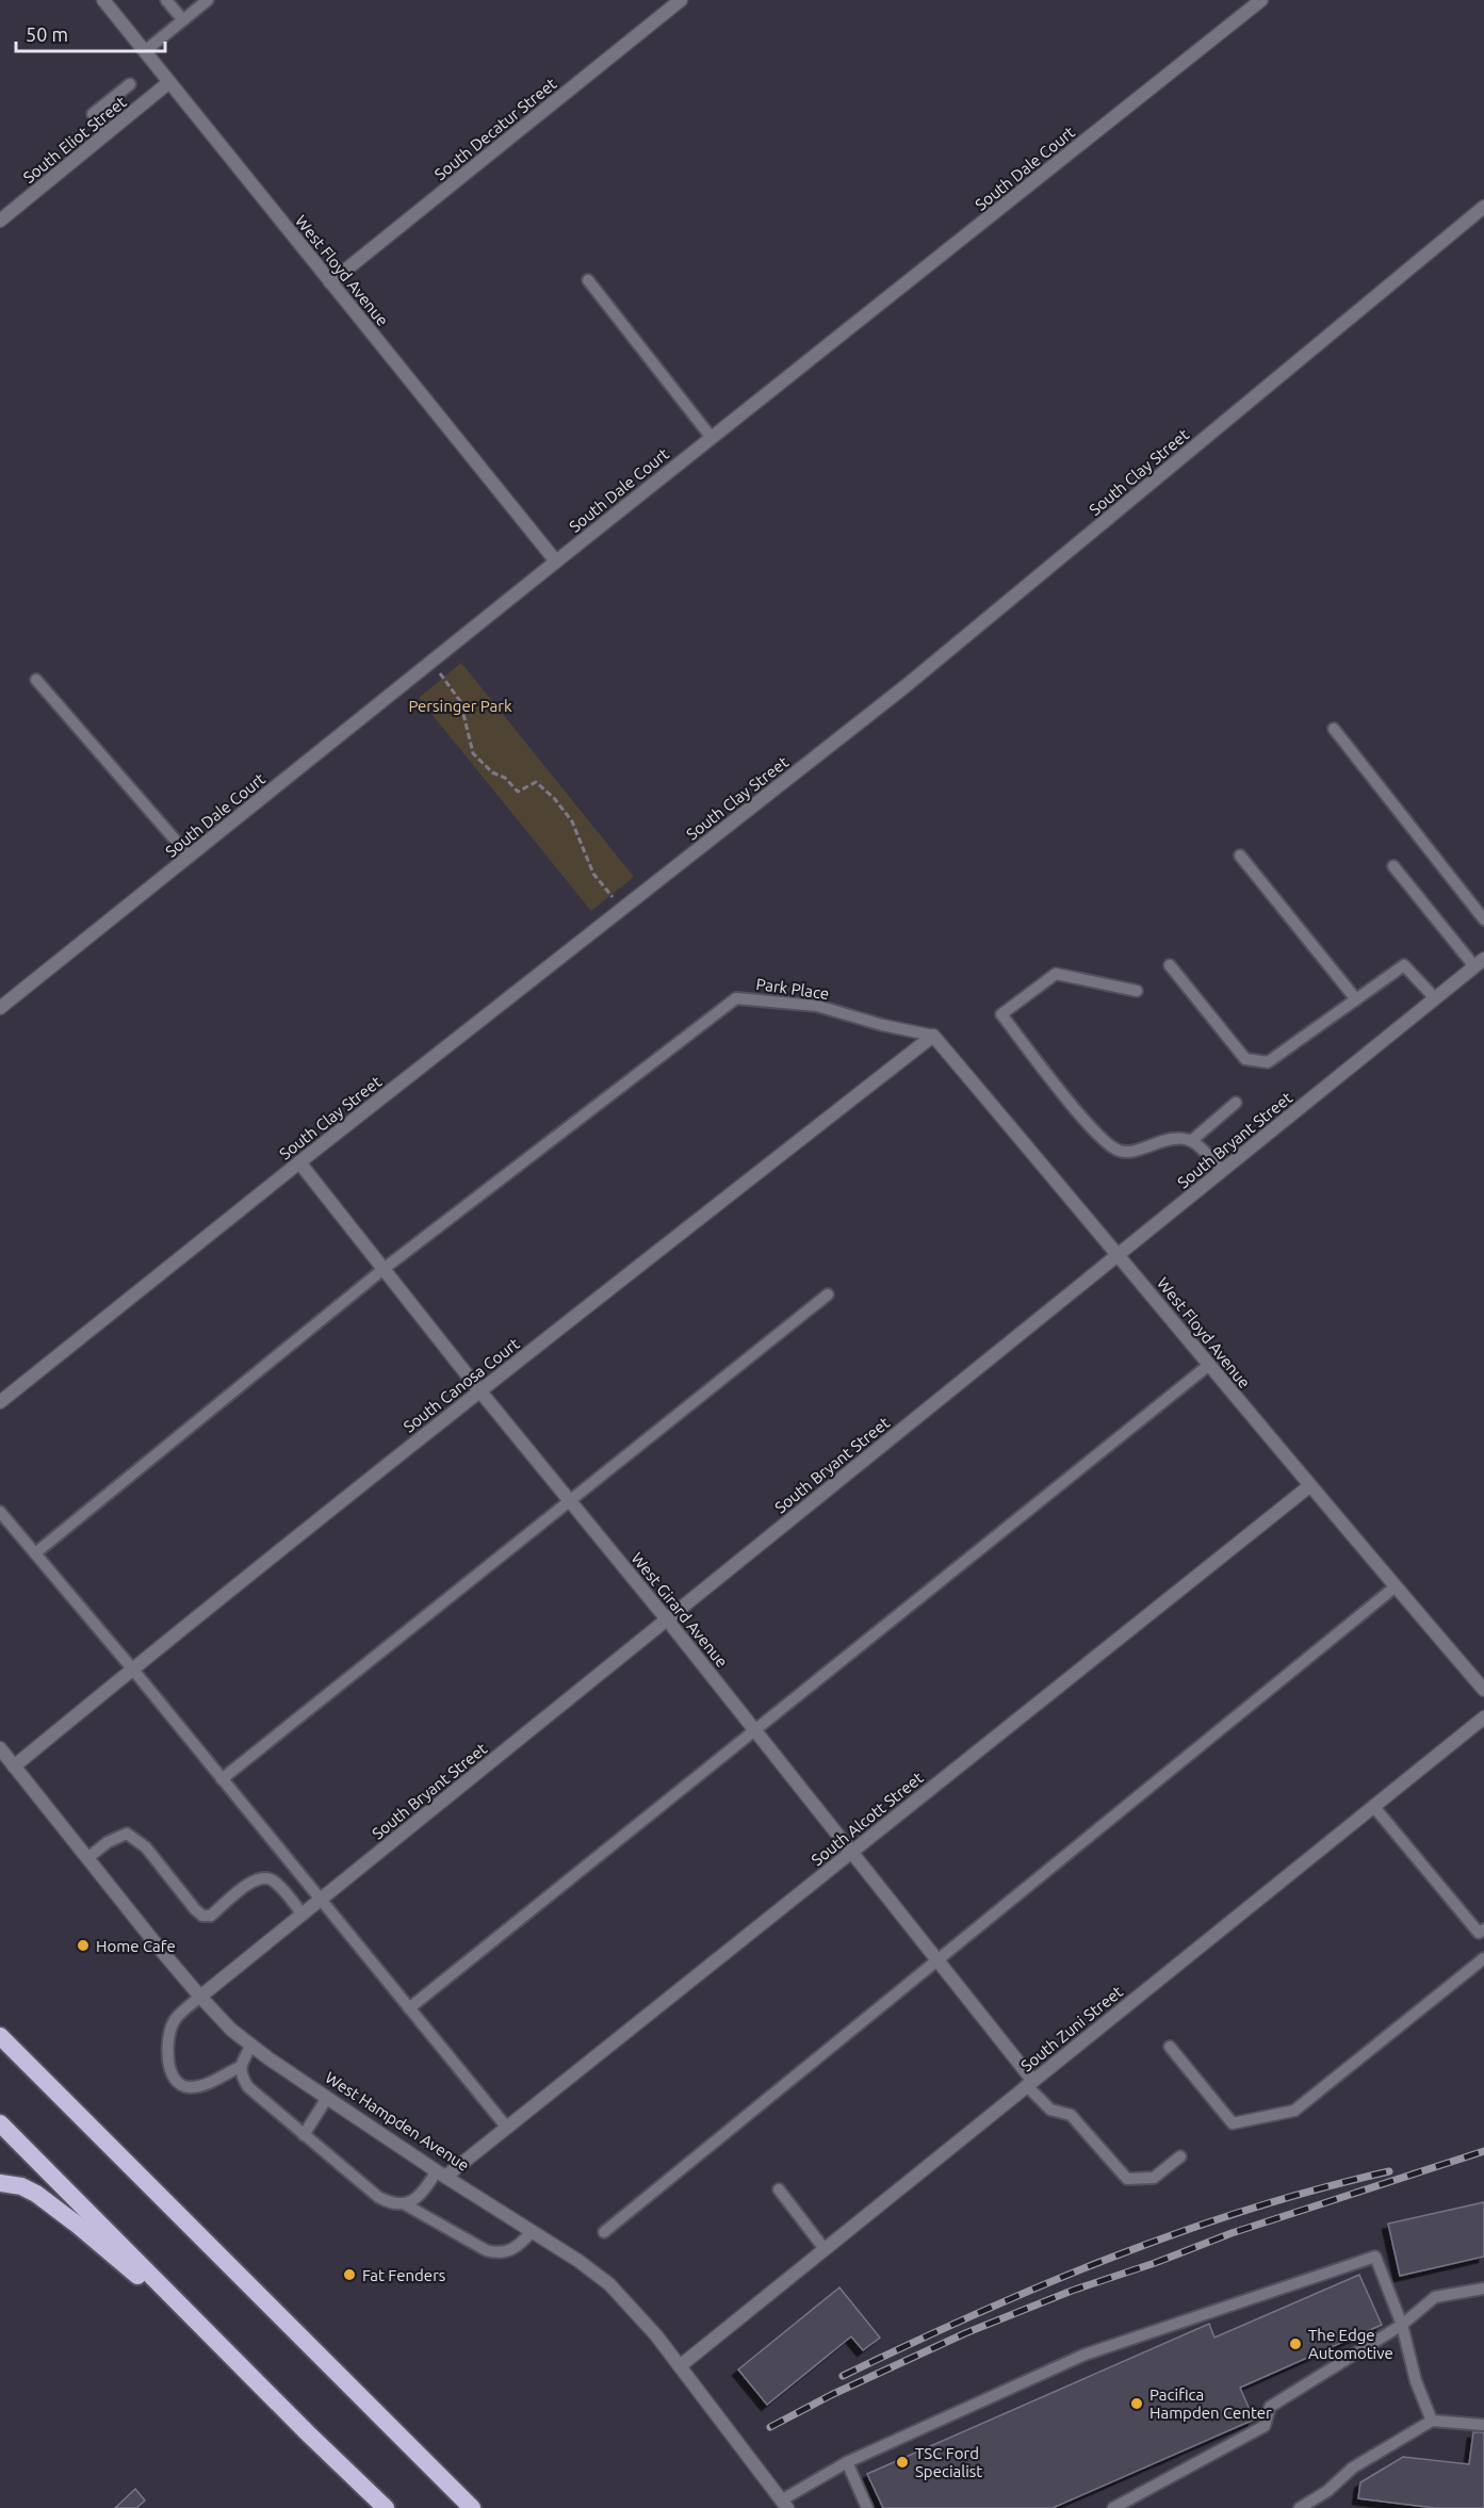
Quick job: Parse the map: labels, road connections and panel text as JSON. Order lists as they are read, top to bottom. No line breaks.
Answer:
{"streets":{"street":["South Decatur Street","South Eliot Street","South Dale Court","West Floyd Avenue","South Clay Street","South Bryant Street","South Canosa Court","West Girard Avenue","South Alcott Street","South Zuni Street","West Hampden Avenue"],"lane":["Park Place"]},"crossings":[["South Decatur Street","West Floyd Avenue"],["South Eliot Street","West Floyd Avenue"],["South Dale Court","West Floyd Avenue"],["West Floyd Avenue","Park Place"],["West Floyd Avenue","South Bryant Street"],["West Floyd Avenue","South Canosa Court"],["West Floyd Avenue","South Alcott Street"],["South Clay Street","West Girard Avenue"],["Park Place","South Canosa Court"],["Park Place","West Girard Avenue"],["South Bryant Street","West Girard Avenue"],["South Bryant Street","West Hampden Avenue"],["South Canosa Court","West Girard Avenue"],["South Canosa Court","West Hampden Avenue"],["West Girard Avenue","South Alcott Street"],["West Girard Avenue","South Zuni Street"],["South Alcott Street","West Hampden Avenue"],["South Zuni Street","West Hampden Avenue"]],"parks":["Persinger Park"],"places":["Home Cafe","Fat Fenders","The Edge Automotive","Pacifica Hampden Center","TSC Ford Specialist"],"scale_bar":"50 m"}
